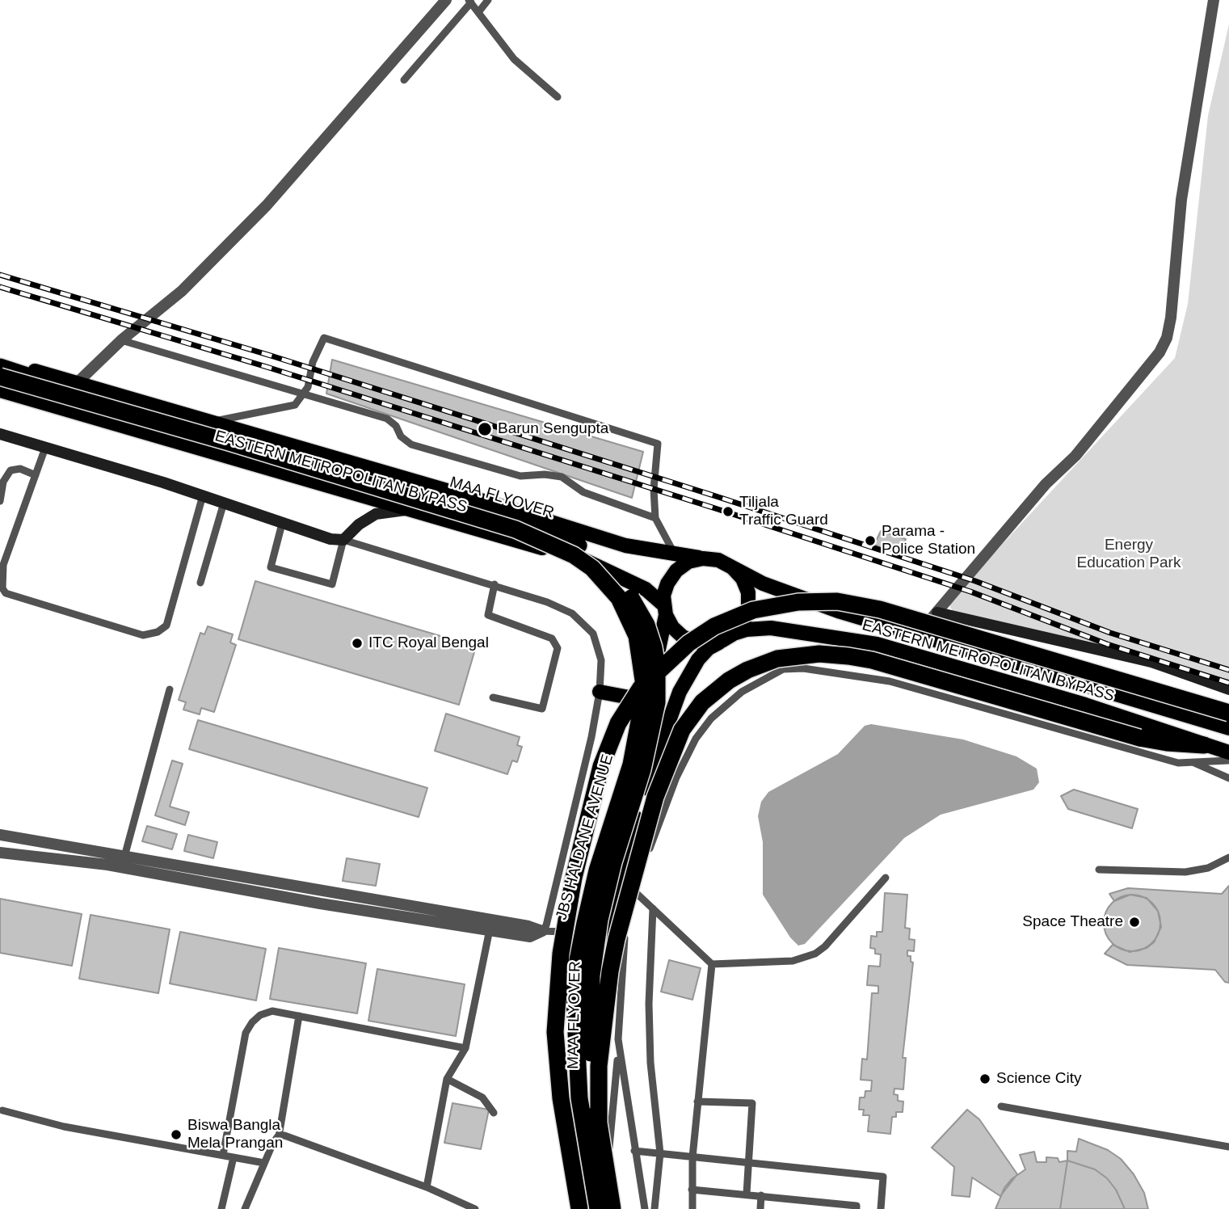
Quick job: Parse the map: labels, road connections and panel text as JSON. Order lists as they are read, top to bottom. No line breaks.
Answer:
{"streets":{"highway":["MAA FLYOVER"],"main road":["EASTERN METROPOLITAN BYPASS","JBS HALDANE AVENUE"]},"crossings":[["EASTERN METROPOLITAN BYPASS","JBS HALDANE AVENUE"]],"parks":["Energy Education Park"],"places":["Barun Sengupta","Tiljala Traffic Guard","Parama - Police Station","ITC Royal Bengal","Space Theatre","Science City","Biswa Bangla Mela Prangan"]}
